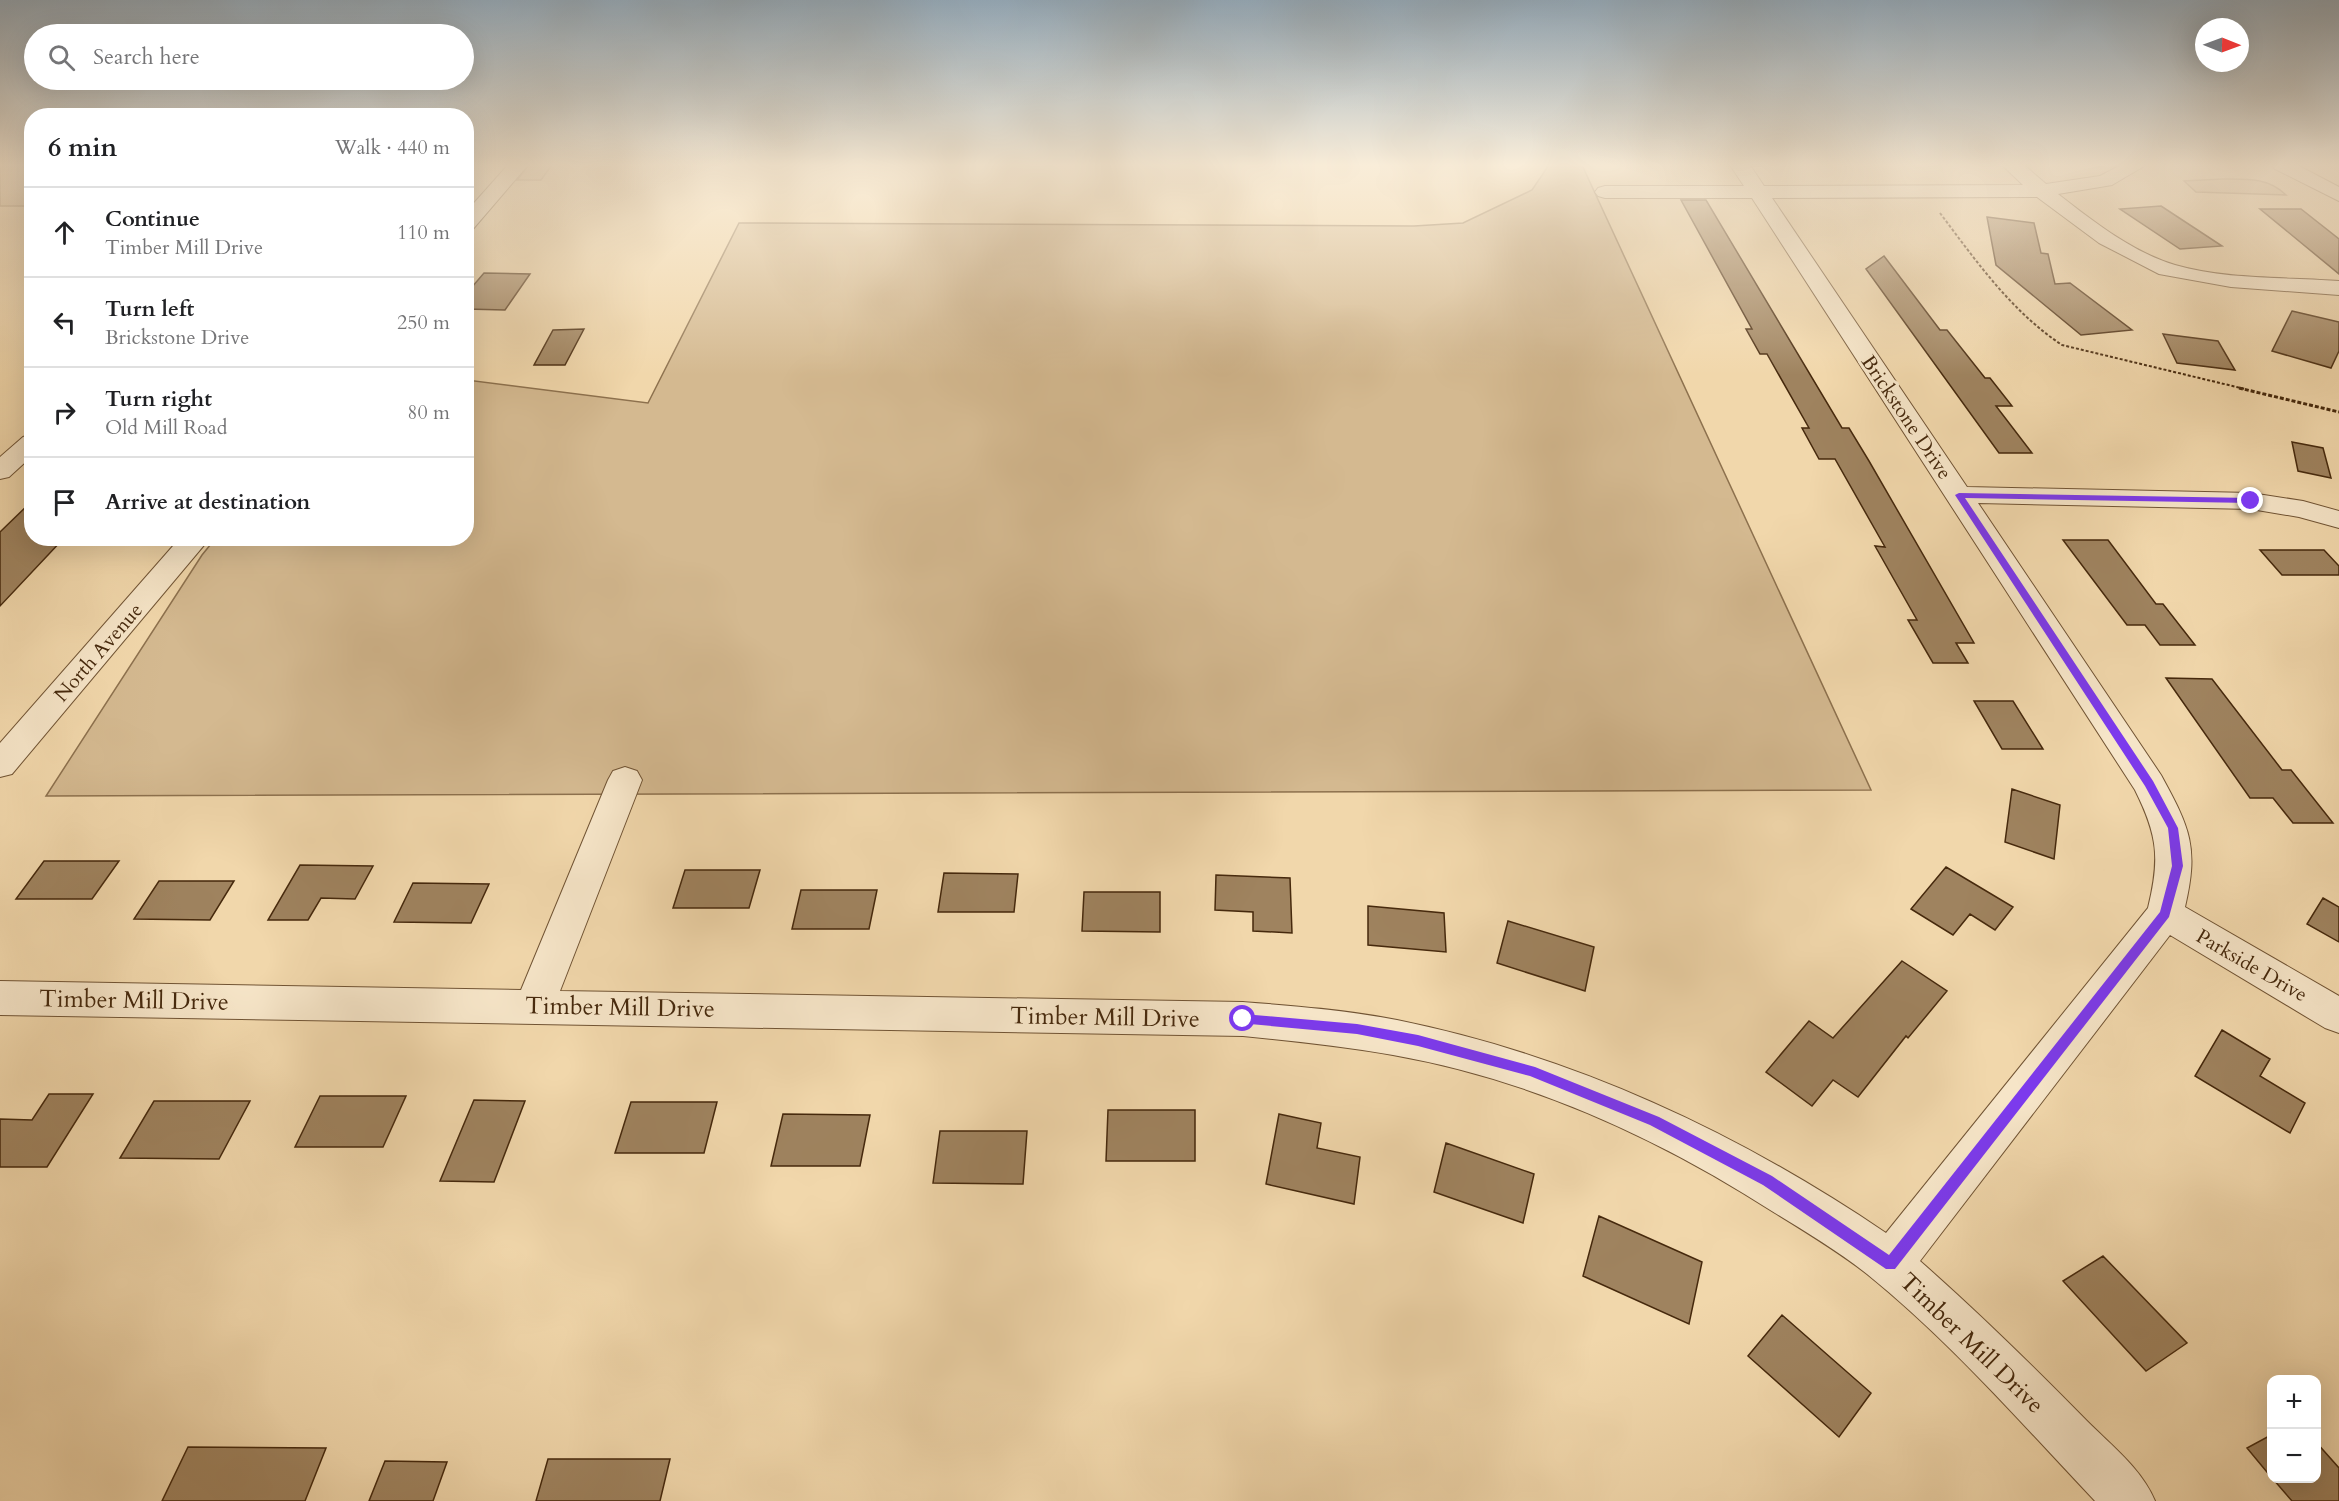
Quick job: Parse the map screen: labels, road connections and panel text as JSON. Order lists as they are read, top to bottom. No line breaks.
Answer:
{"streets":{"street":["Brickstone Drive","North Avenue","Parkside Drive","Timber Mill Drive"]},"crossings":[["Brickstone Drive","Parkside Drive"],["Brickstone Drive","Timber Mill Drive"]],"north":"right","page":{"search":"Search here","heading":["6 min","Walk · 440 m"],"list":[["Continue","Timber Mill Drive","110 m"],["Turn left","Brickstone Drive","250 m"],["Turn right","Old Mill Road","80 m"],"Arrive at destination"],"map_buttons":["+","−"]}}
